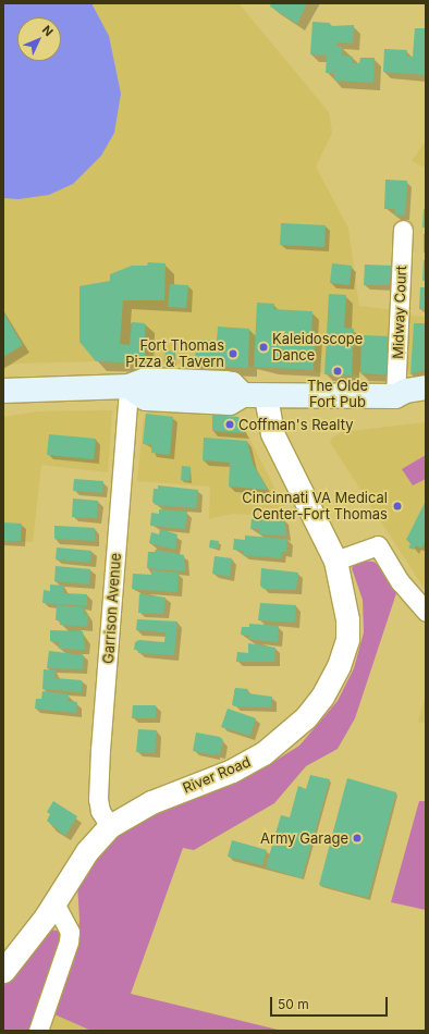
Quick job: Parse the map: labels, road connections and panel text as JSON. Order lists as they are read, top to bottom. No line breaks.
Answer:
{"streets":{"street":["Midway Court","Garrison Avenue","River Road"]},"crossings":[["Garrison Avenue","River Road"]],"places":["Kaleidoscope Dance","Fort Thomas Pizza & Tavern","The Olde Fort Pub","Coffman's Realty","Cincinnati VA Medical Center-Fort Thomas","Army Garage"],"scale_bar":"50 m","north":"top right"}
